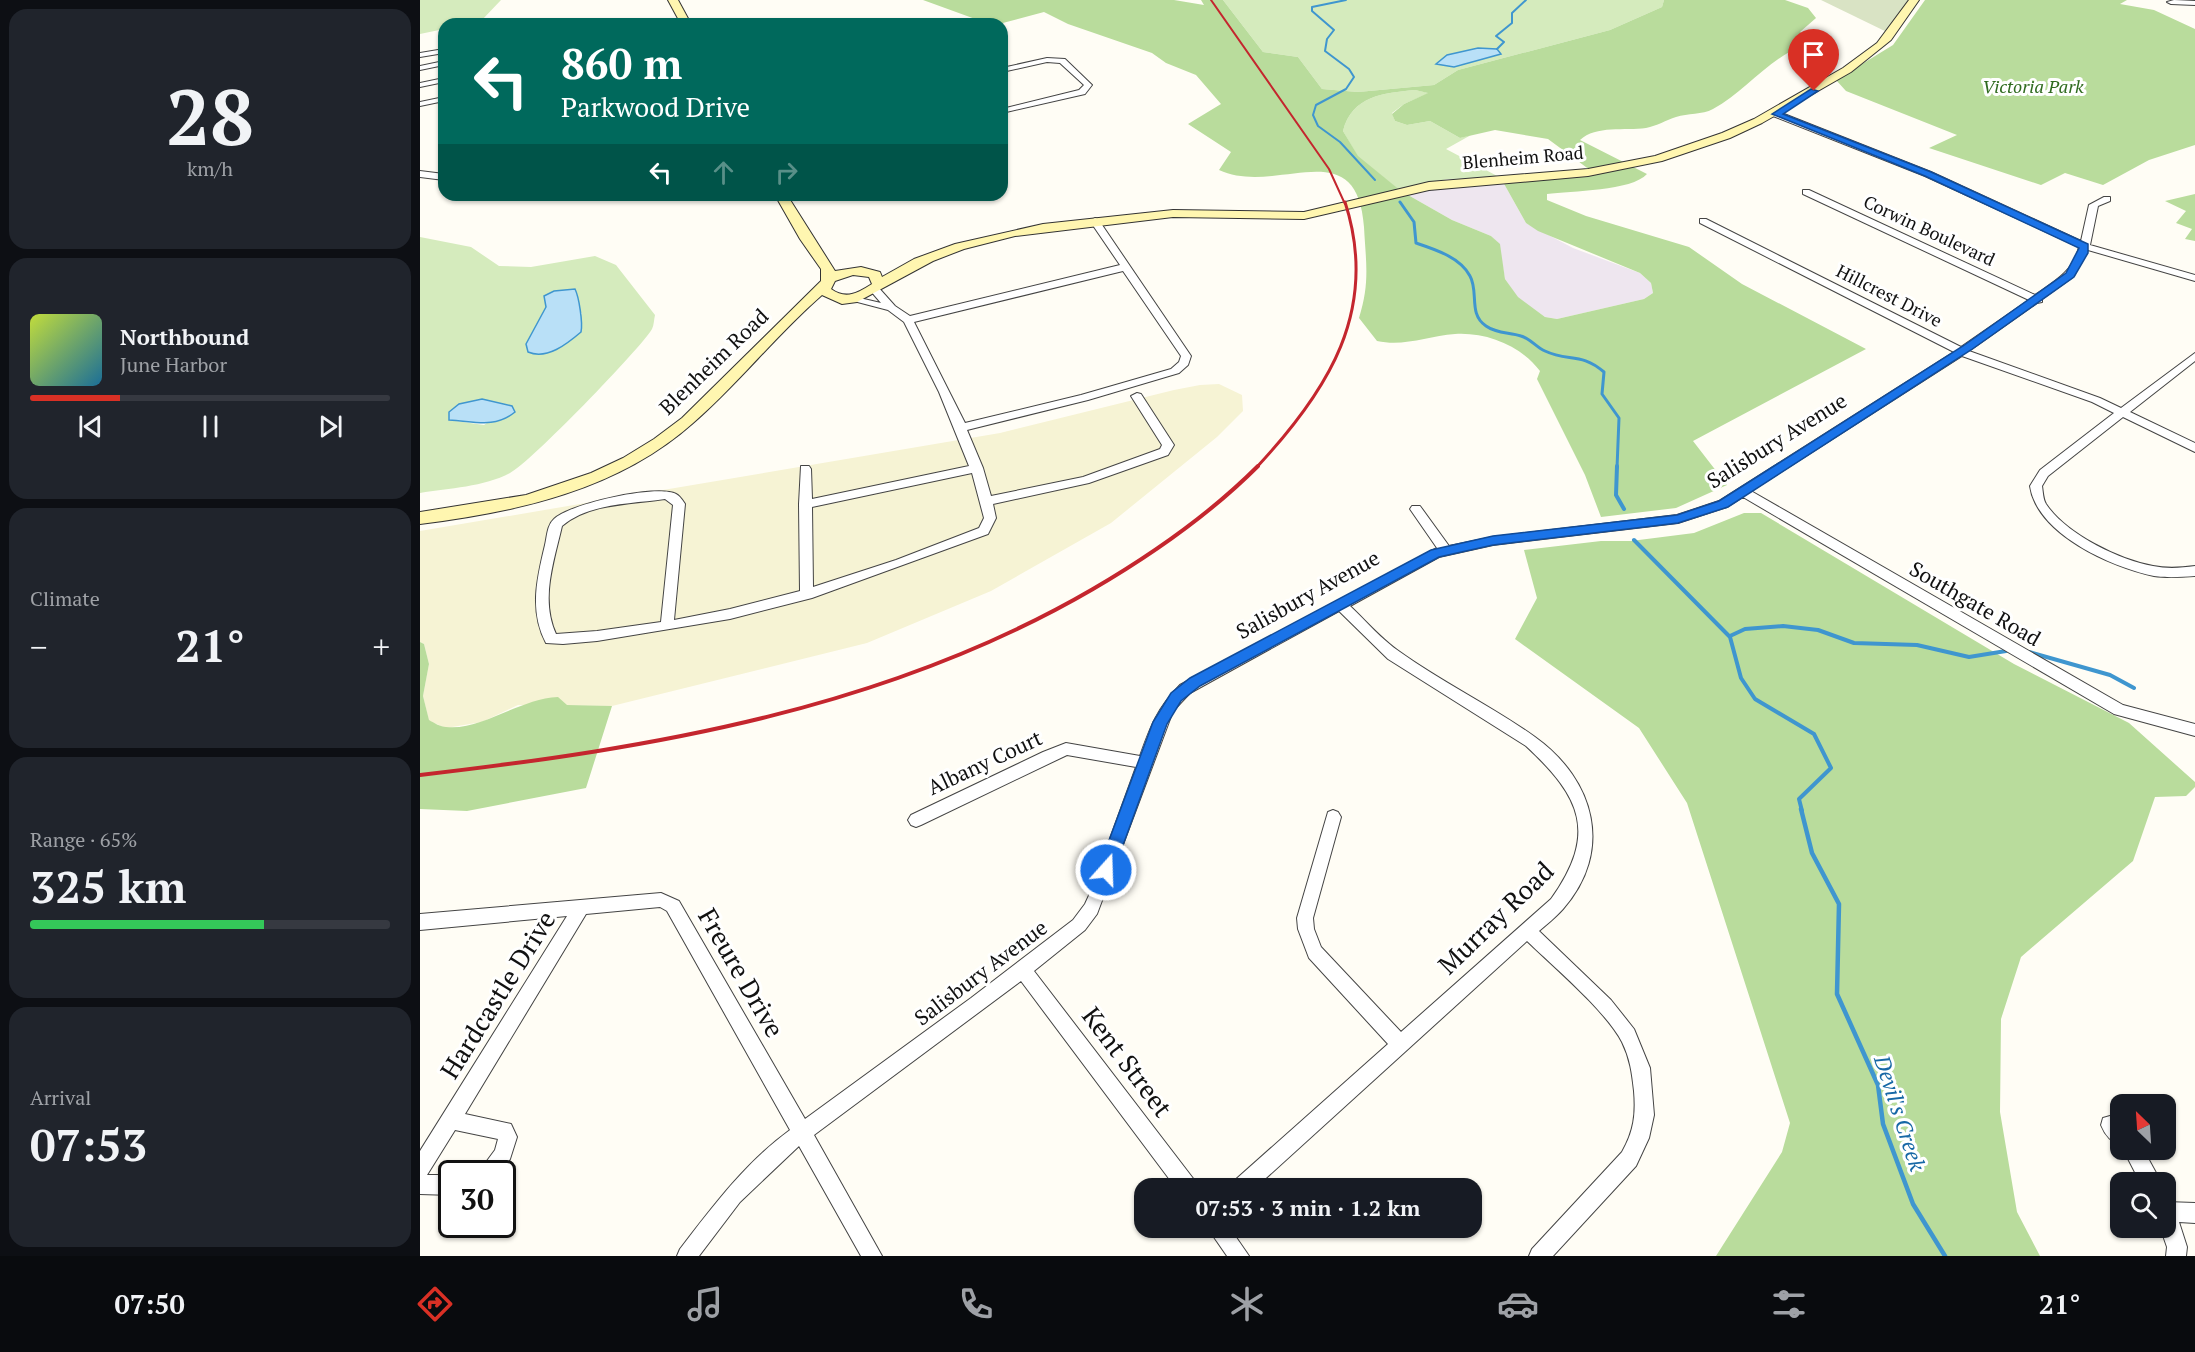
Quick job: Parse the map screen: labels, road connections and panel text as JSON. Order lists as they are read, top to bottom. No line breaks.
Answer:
{"streets":{"main road":["Blenheim Road"],"street":["Corwin Boulevard","Hillcrest Drive","Salisbury Avenue","Southgate Road","Albany Court","Murray Road","Freure Drive","Hardcastle Drive","Kent Street"]},"crossings":[["Corwin Boulevard","Salisbury Avenue"],["Hillcrest Drive","Salisbury Avenue"],["Salisbury Avenue","Southgate Road"],["Salisbury Avenue","Albany Court"],["Salisbury Avenue","Murray Road"],["Salisbury Avenue","Freure Drive"],["Salisbury Avenue","Kent Street"],["Freure Drive","Hardcastle Drive"]],"water":["Devil's Creek"],"parks":["Victoria Park"],"north":"top left","page":{"tile":[["28","km/h"],"Climate",["Range · 65%","325 km"],["Arrival","07:53"]],"turn":["860 m","Parkwood Drive"],"song":["Northbound","June Harbor"],"heat":["−","21°","+"],"limit":"30","trip":"07:53 · 3 min · 1.2 km","tabs":["07:50","21°"]}}
